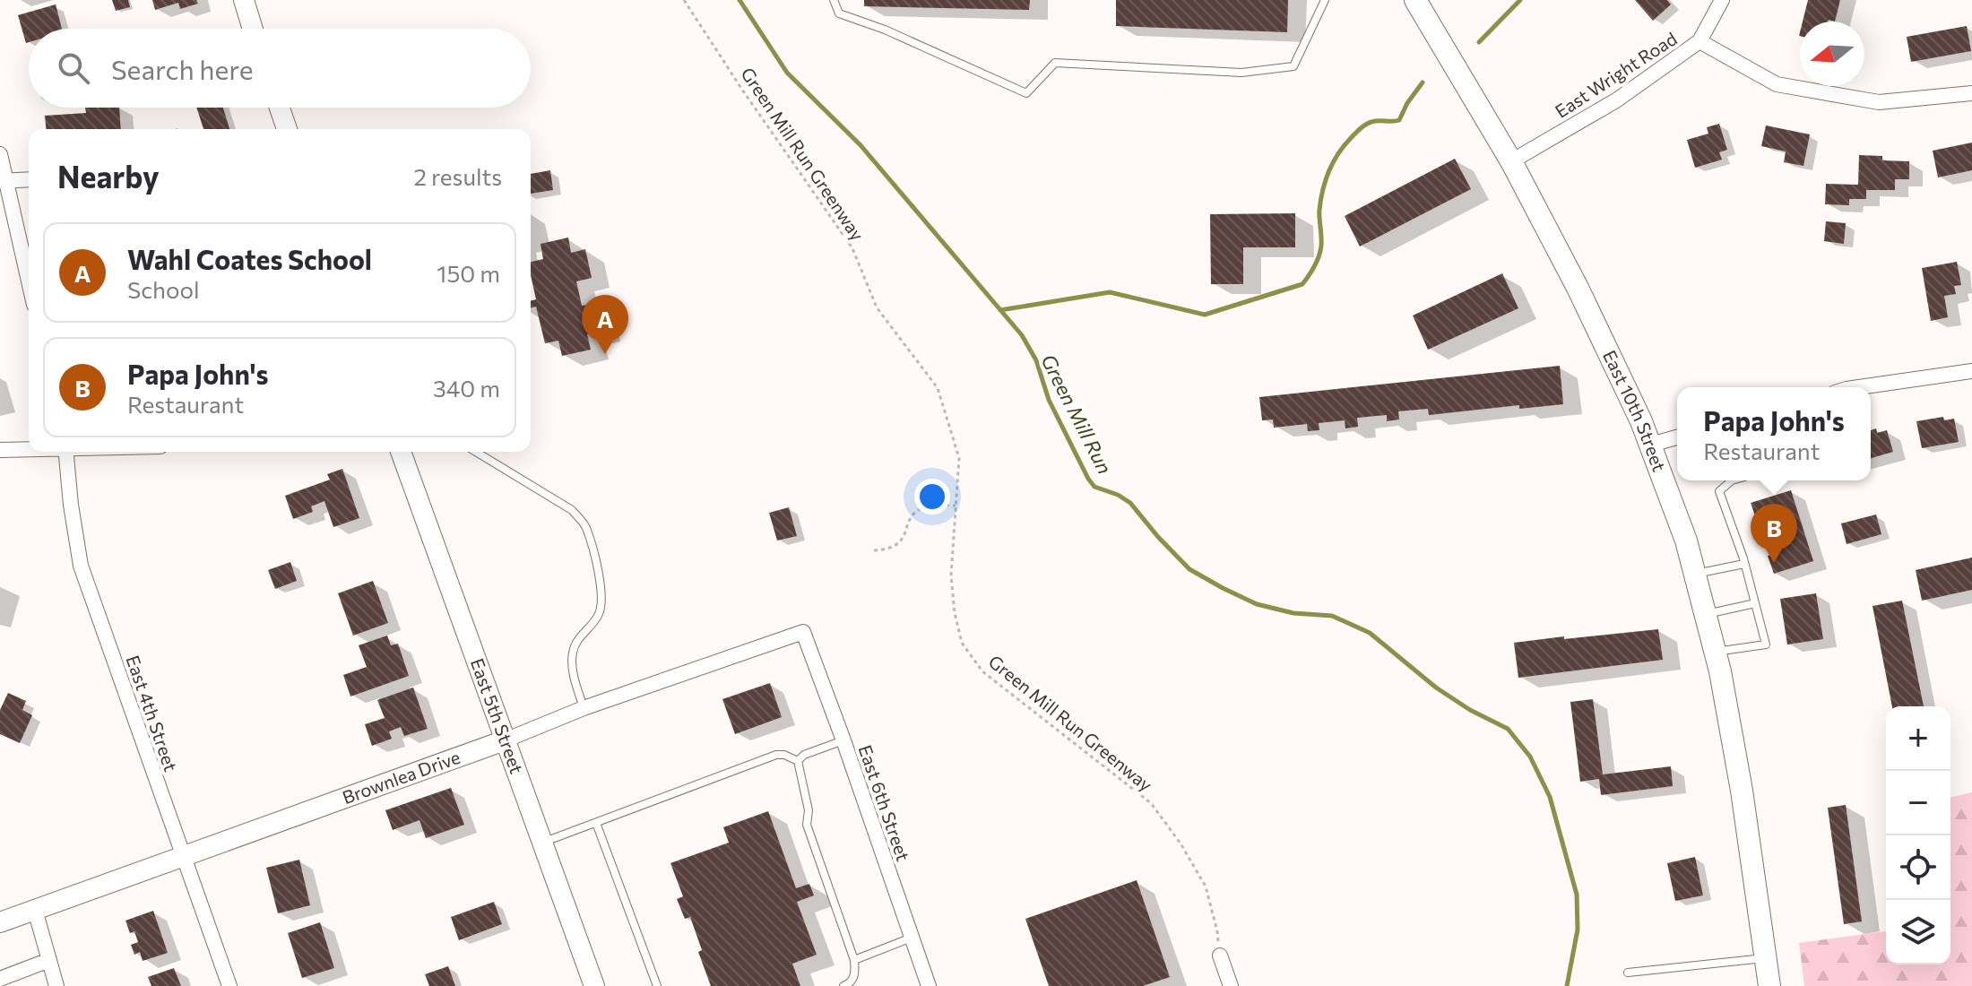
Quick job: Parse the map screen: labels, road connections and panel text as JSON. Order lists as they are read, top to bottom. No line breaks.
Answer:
{"streets":{"main road":["East 10th Street","East 5th Street","Brownlea Drive"],"street":["East Wright Road","East 4th Street","East 6th Street"],"path":["Green Mill Run Greenway"]},"crossings":[["East Wright Road","East 10th Street"],["East 4th Street","Brownlea Drive"],["East 5th Street","Brownlea Drive"],["Brownlea Drive","East 6th Street"]],"water":["Green Mill Run"],"north":"left","page":{"search":"Search here","heading":["Nearby","2 results"],"list":[{"mark":"A","name":"Wahl Coates School","note":"School","value":"150 m"},{"mark":"B","name":"Papa John's","note":"Restaurant","value":"340 m"}],"pins":["A","B"],"popup":["Papa John's","Restaurant"],"map_buttons":["+","−"]}}
